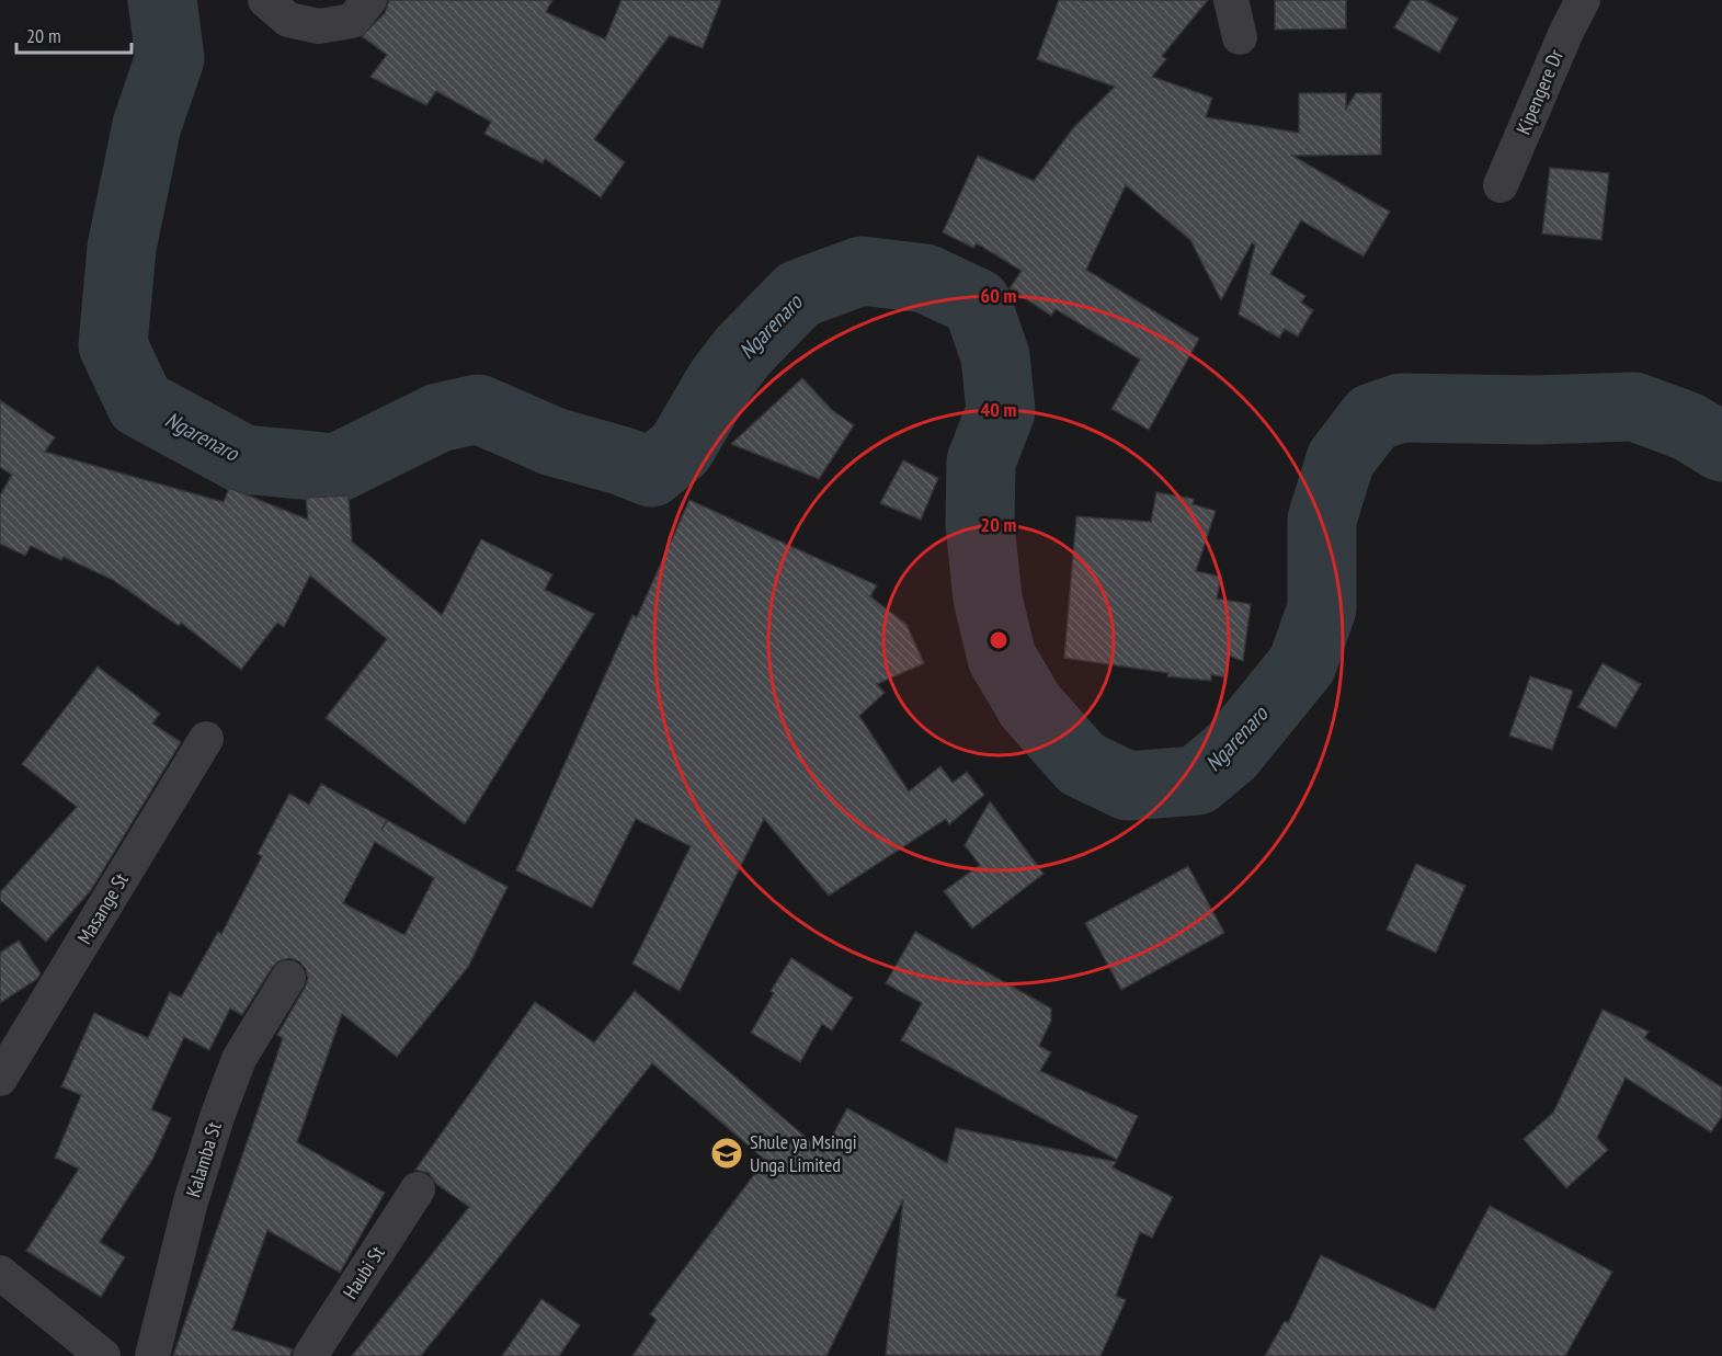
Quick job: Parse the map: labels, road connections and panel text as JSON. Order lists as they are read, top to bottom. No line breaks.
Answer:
{"streets":{"street":["Kipengere Dr","Masange St","Kalamba St","Haubi St"]},"water":["Ngarenaro"],"places":{"school or university":["Shule ya Msingi Unga Limited"]},"scale_bar":"20 m","rings":["60 m","40 m","20 m"]}
